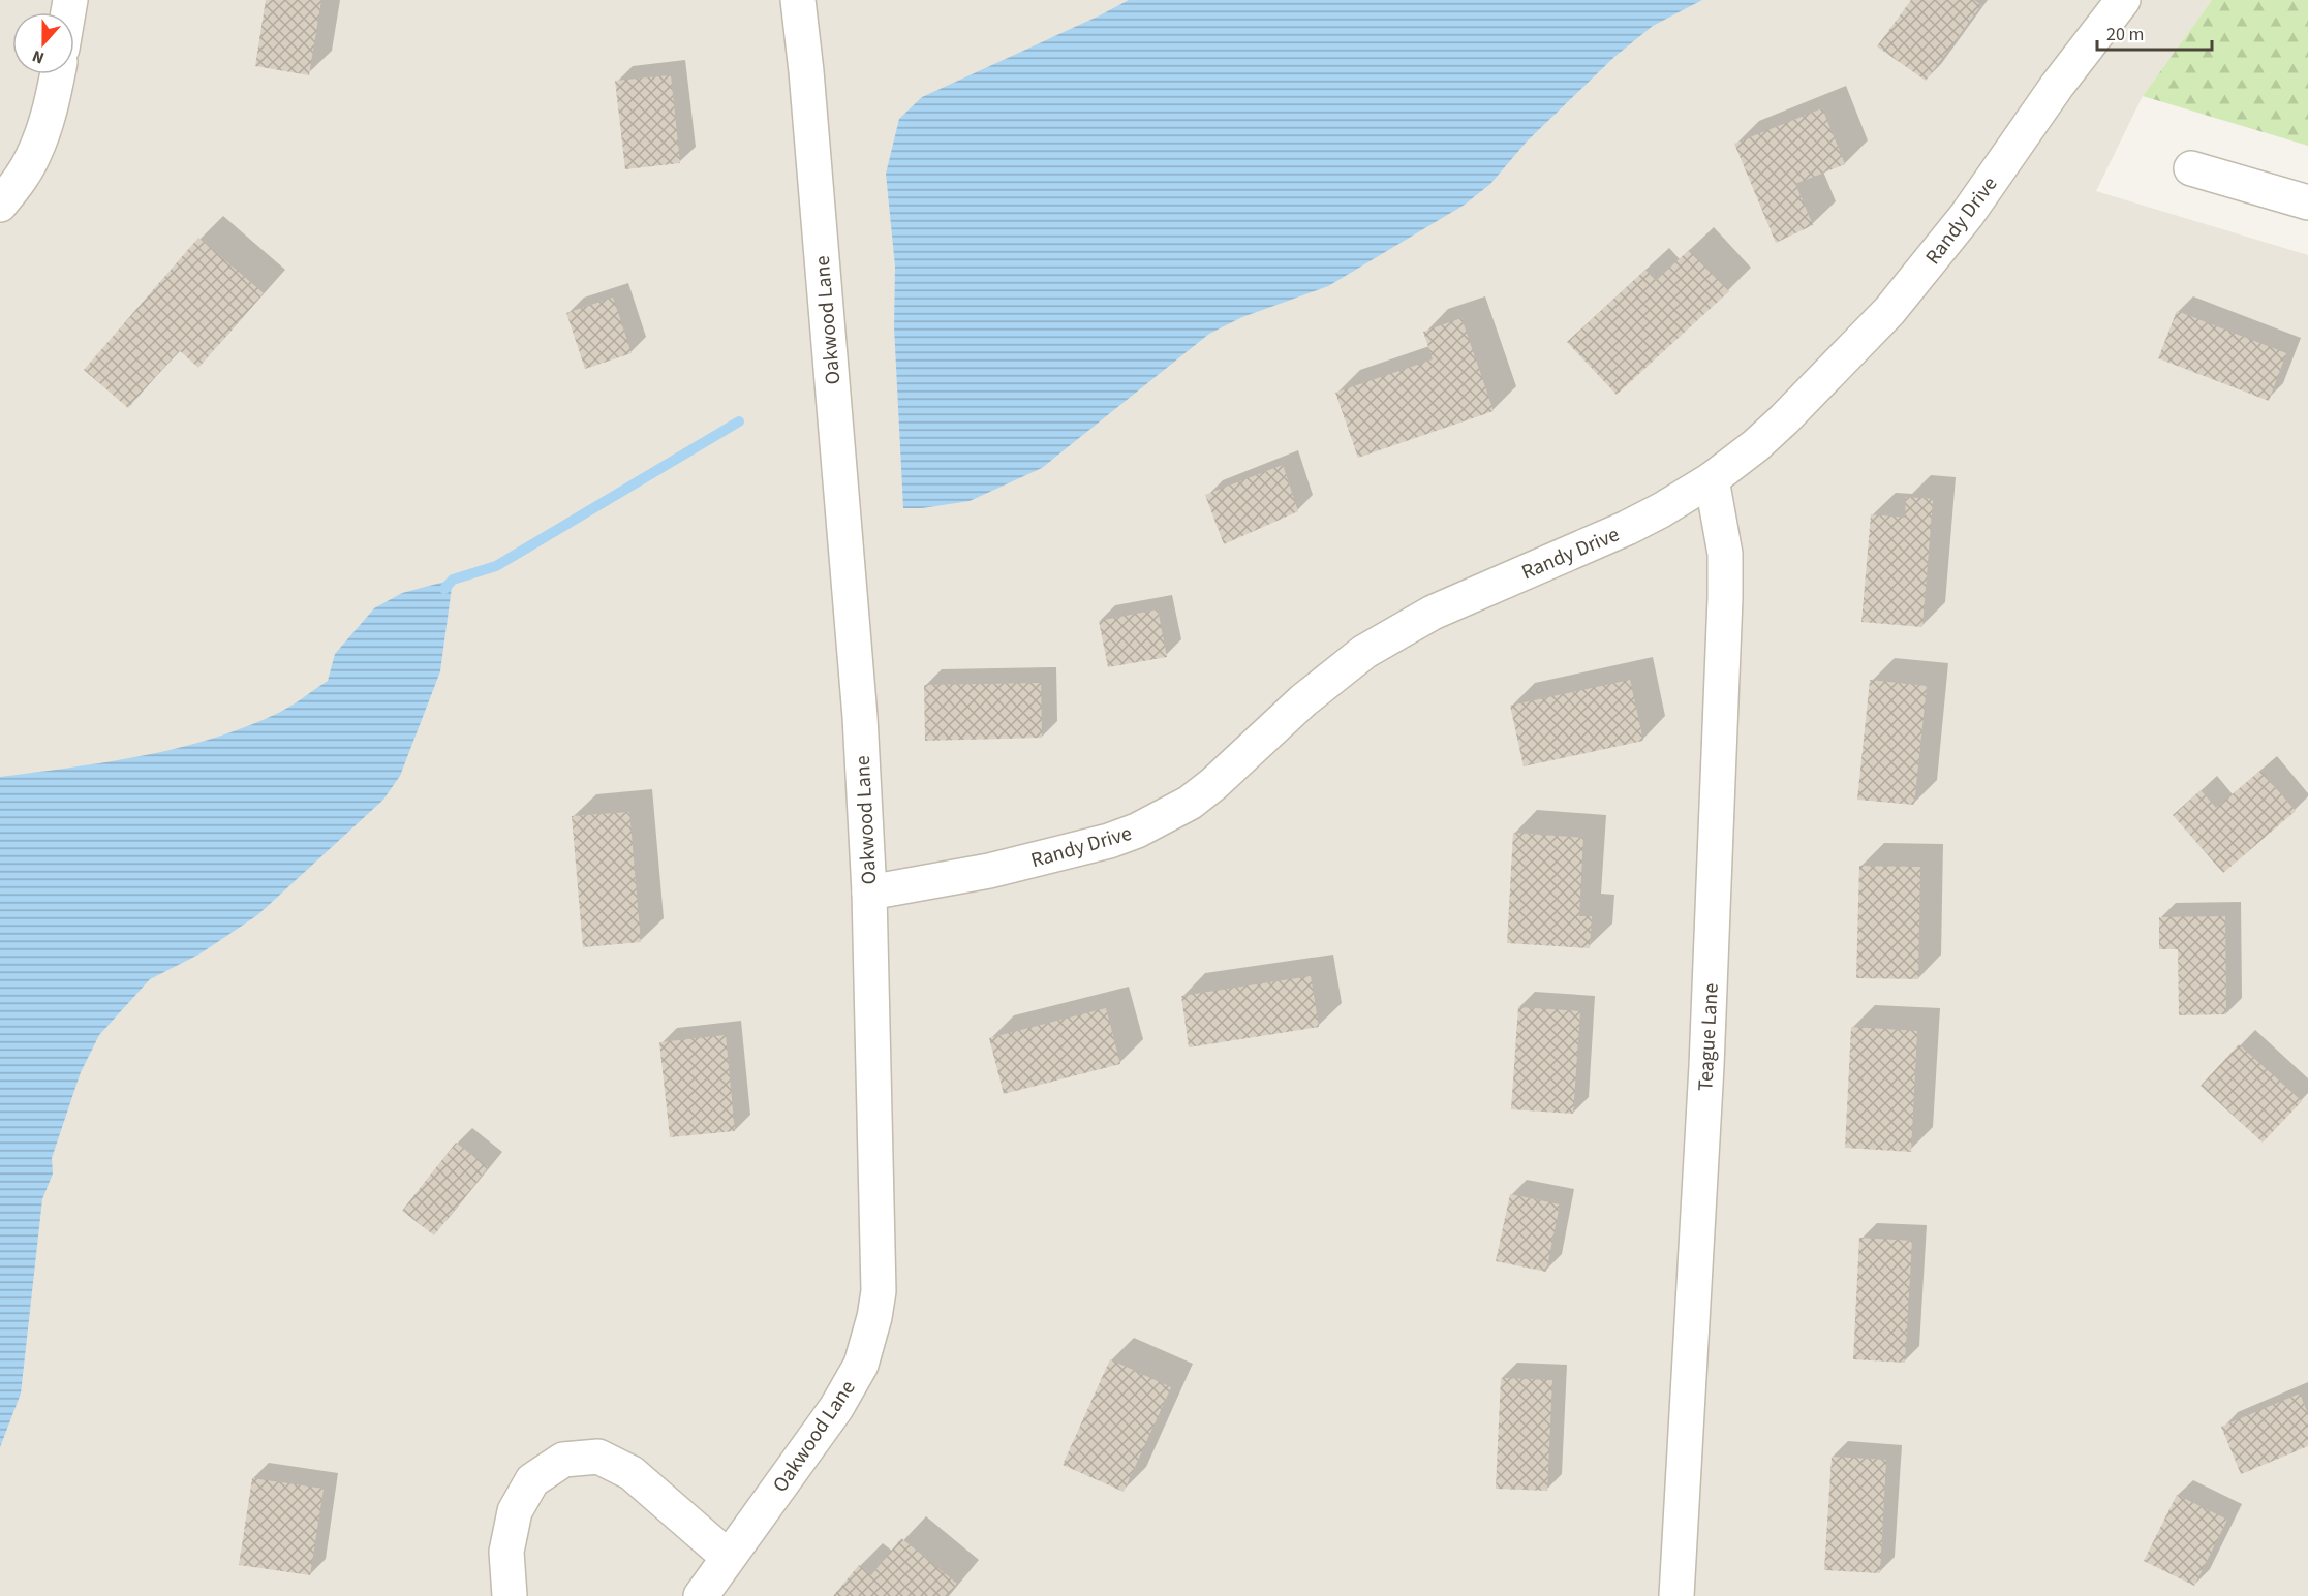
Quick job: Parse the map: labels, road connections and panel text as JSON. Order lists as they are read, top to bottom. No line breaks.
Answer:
{"streets":{"street":["Randy Drive","Oakwood Lane","Teague Lane"]},"crossings":[["Randy Drive","Oakwood Lane"],["Randy Drive","Teague Lane"]],"scale_bar":"20 m","north":"bottom"}
